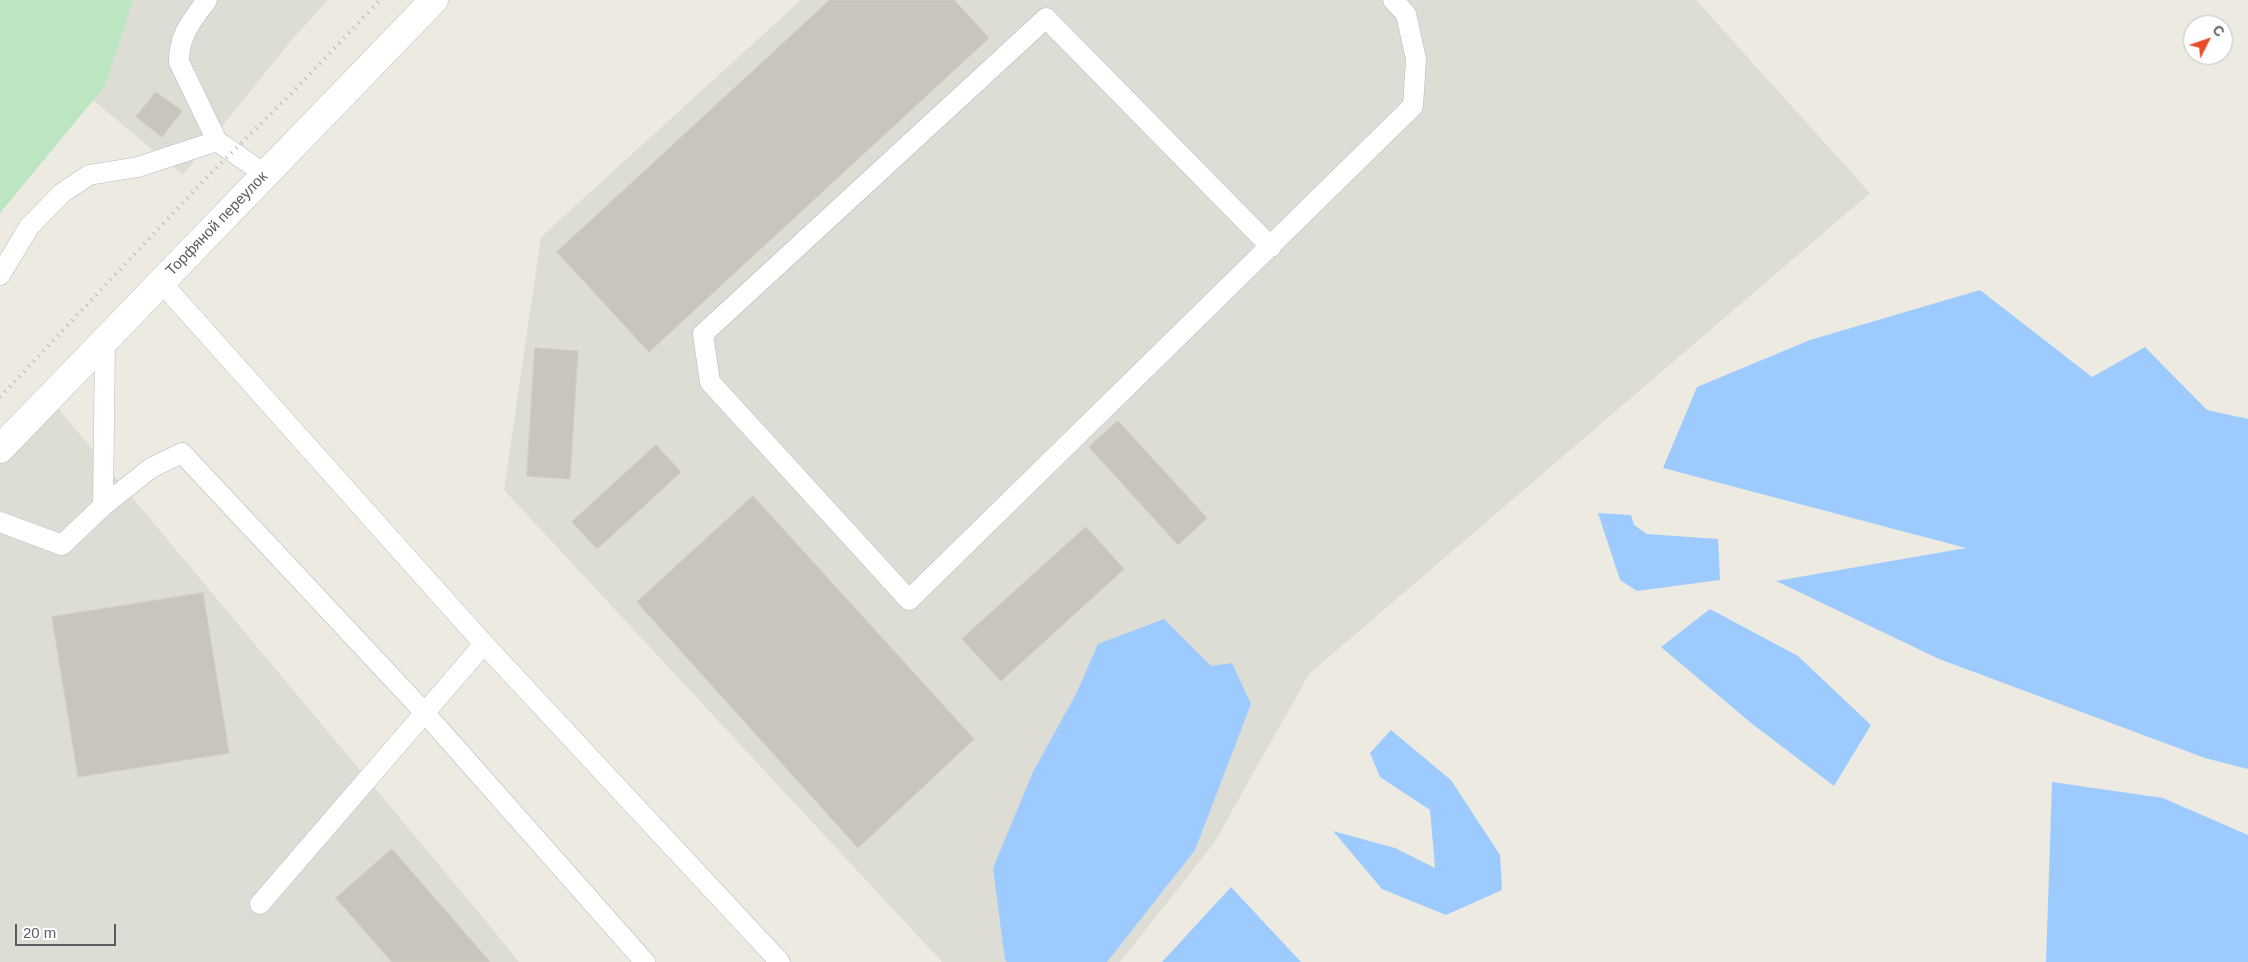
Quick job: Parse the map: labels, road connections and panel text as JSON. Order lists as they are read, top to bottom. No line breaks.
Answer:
{"streets":{"street":["Торфяной переулок"]},"scale_bar":"20 m","north":"top right"}
